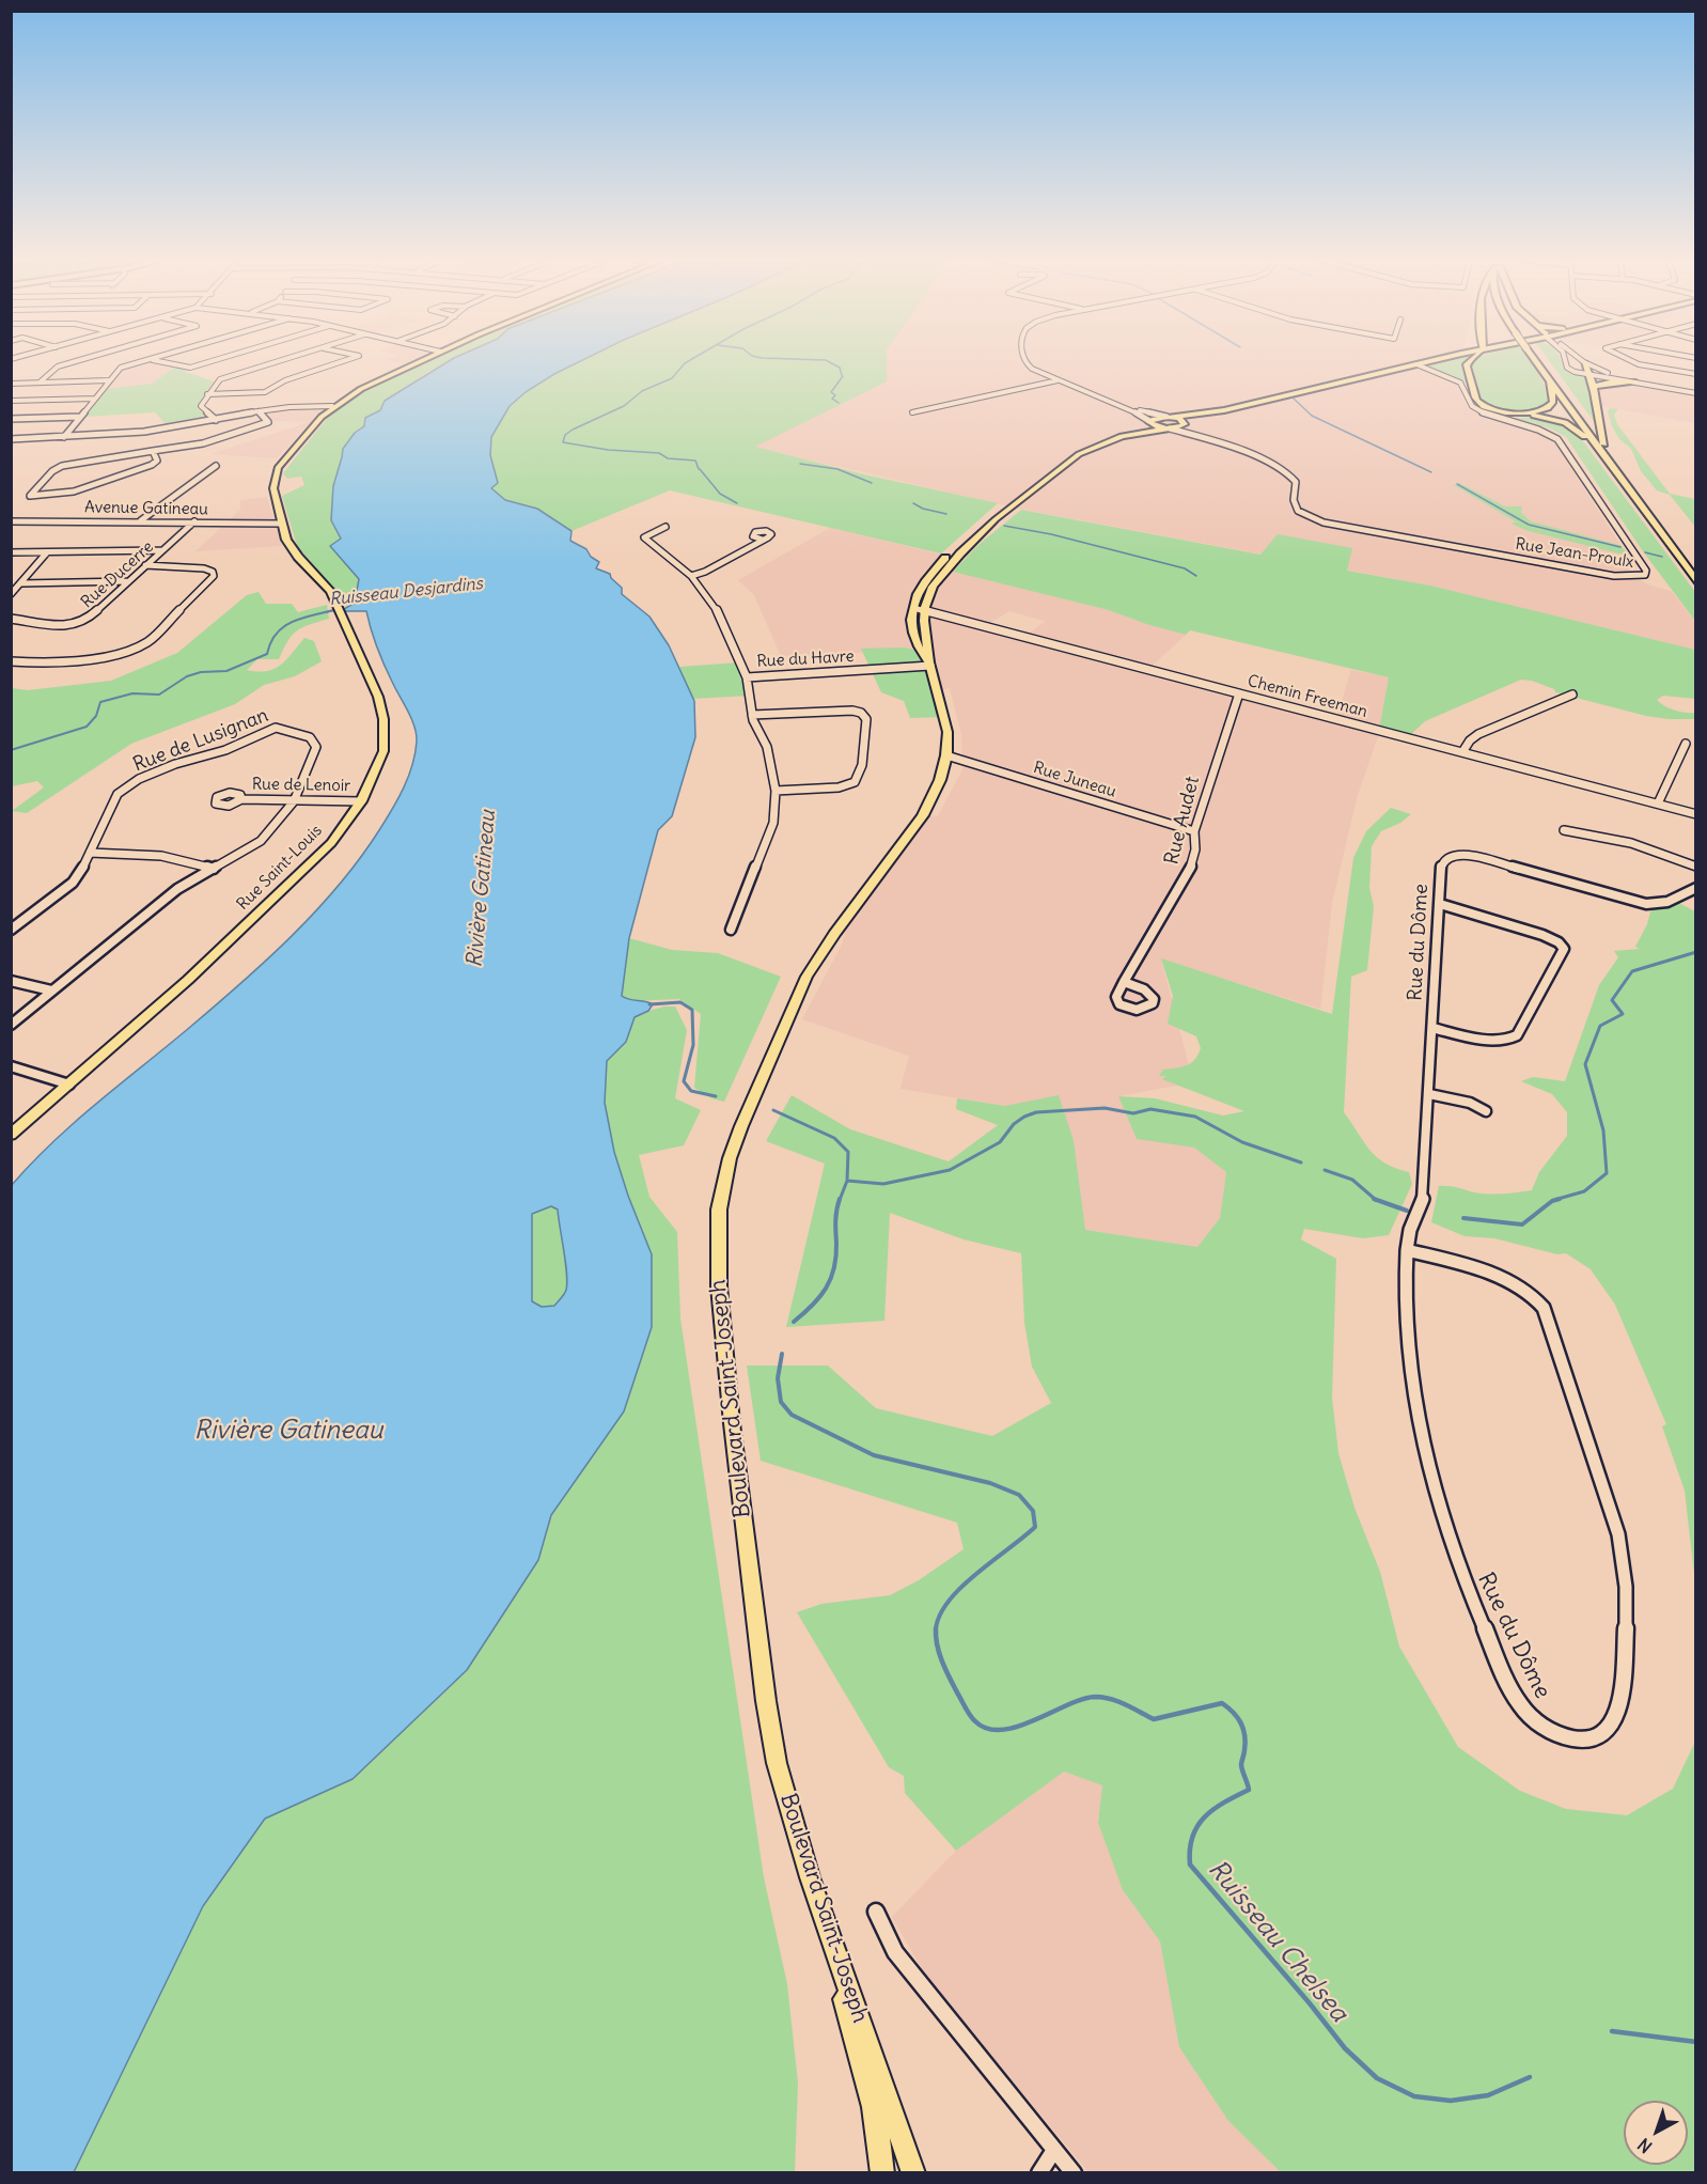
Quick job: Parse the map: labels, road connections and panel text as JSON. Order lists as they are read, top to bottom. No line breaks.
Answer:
{"streets":{"main road":["Rue Saint-Louis","Boulevard Saint-Joseph"],"street":["Avenue Gatineau","Rue Jean-Proulx","Rue Ducerre","Rue du Havre","Chemin Freeman","Rue de Lusignan","Rue Juneau","Rue de Lenoir","Rue Audet","Rue du Dôme"]},"crossings":[["Avenue Gatineau","Rue Ducerre"],["Avenue Gatineau","Rue Saint-Louis"],["Rue Jean-Proulx","Boulevard Saint-Joseph"],["Rue du Havre","Boulevard Saint-Joseph"],["Chemin Freeman","Rue Audet"],["Chemin Freeman","Boulevard Saint-Joseph"],["Rue de Lusignan","Rue de Lenoir"],["Rue Juneau","Rue Audet"],["Rue Juneau","Boulevard Saint-Joseph"],["Rue de Lenoir","Rue Saint-Louis"]],"water":["Ruisseau Desjardins","Rivière Gatineau","Ruisseau Chelsea"],"north":"bottom left"}
